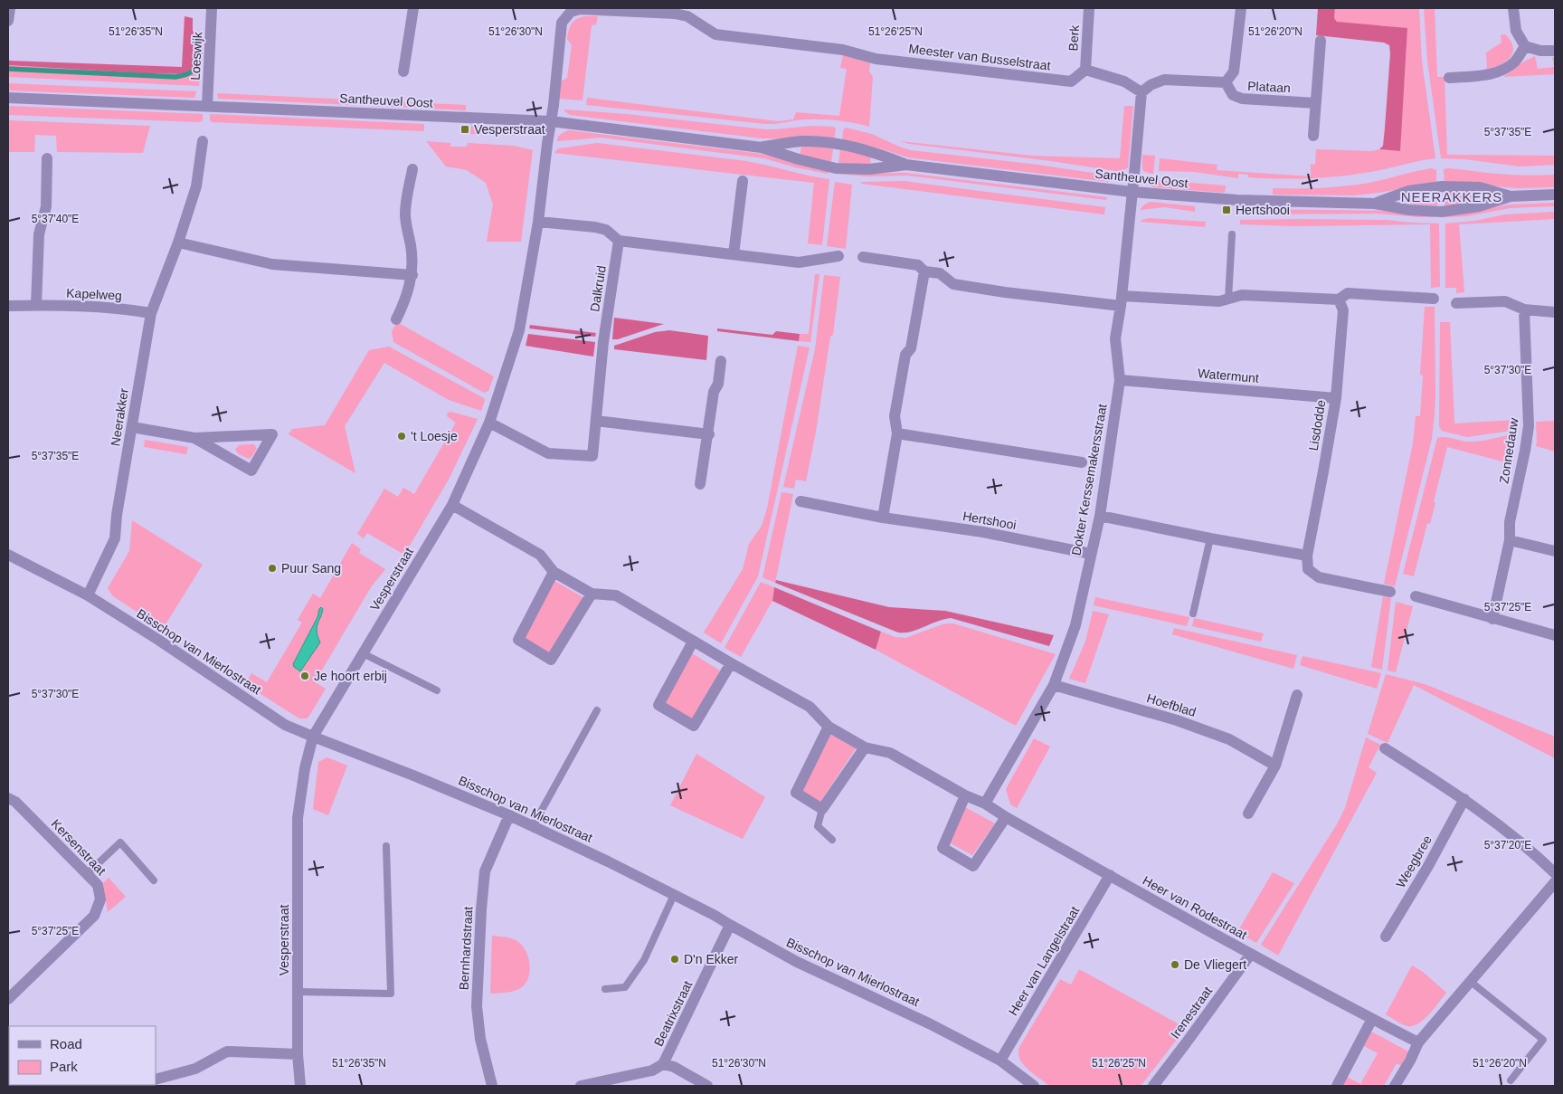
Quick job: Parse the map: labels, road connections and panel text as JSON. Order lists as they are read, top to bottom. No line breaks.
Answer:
{"streets":{"street":["Berk","Loeswijk","Meester van Busselstraat","Plataan","Santheuvel Oost","Dalkruid","Kapelweg","Watermunt","Neerakker","Lisdodde","Zonnedauw","Dokter Kerssemakersstraat","Hertshooi","Vesperstraat","Bisschop van Mierlostraat","Hoefblad","Kersenstraat","Weegbree","Heer van Rodestraat","Bernhardstraat","Heer van Langelstraat","Irenestraat","Beatrixstraat"]},"crossings":[["Berk","Meester van Busselstraat"],["Loeswijk","Santheuvel Oost"],["Meester van Busselstraat","Santheuvel Oost"],["Meester van Busselstraat","Vesperstraat"],["Santheuvel Oost","Dokter Kerssemakersstraat"],["Santheuvel Oost","Vesperstraat"],["Dalkruid","Vesperstraat"],["Kapelweg","Neerakker"],["Watermunt","Lisdodde"],["Watermunt","Dokter Kerssemakersstraat"],["Neerakker","Bisschop van Mierlostraat"],["Dokter Kerssemakersstraat","Hertshooi"],["Dokter Kerssemakersstraat","Hoefblad"],["Dokter Kerssemakersstraat","Heer van Rodestraat"],["Vesperstraat","Bisschop van Mierlostraat"],["Vesperstraat","Heer van Rodestraat"],["Bisschop van Mierlostraat","Bernhardstraat"],["Bisschop van Mierlostraat","Heer van Langelstraat"],["Bisschop van Mierlostraat","Beatrixstraat"],["Heer van Rodestraat","Heer van Langelstraat"],["Heer van Rodestraat","Irenestraat"]],"districts":["NEERAKKERS"],"places":{"transit":["Vesperstraat","Hertshooi"],"other":["'t Loesje","Puur Sang","Je hoort erbij","D'n Ekker","De Vliegert"]},"legend":["Road","Park"],"coordinates":["51°26'35\"N","51°26'30\"N","51°26'25\"N","51°26'20\"N","5°37'35\"E","5°37'40\"E","5°37'30\"E","5°37'25\"E","5°37'20\"E"]}
